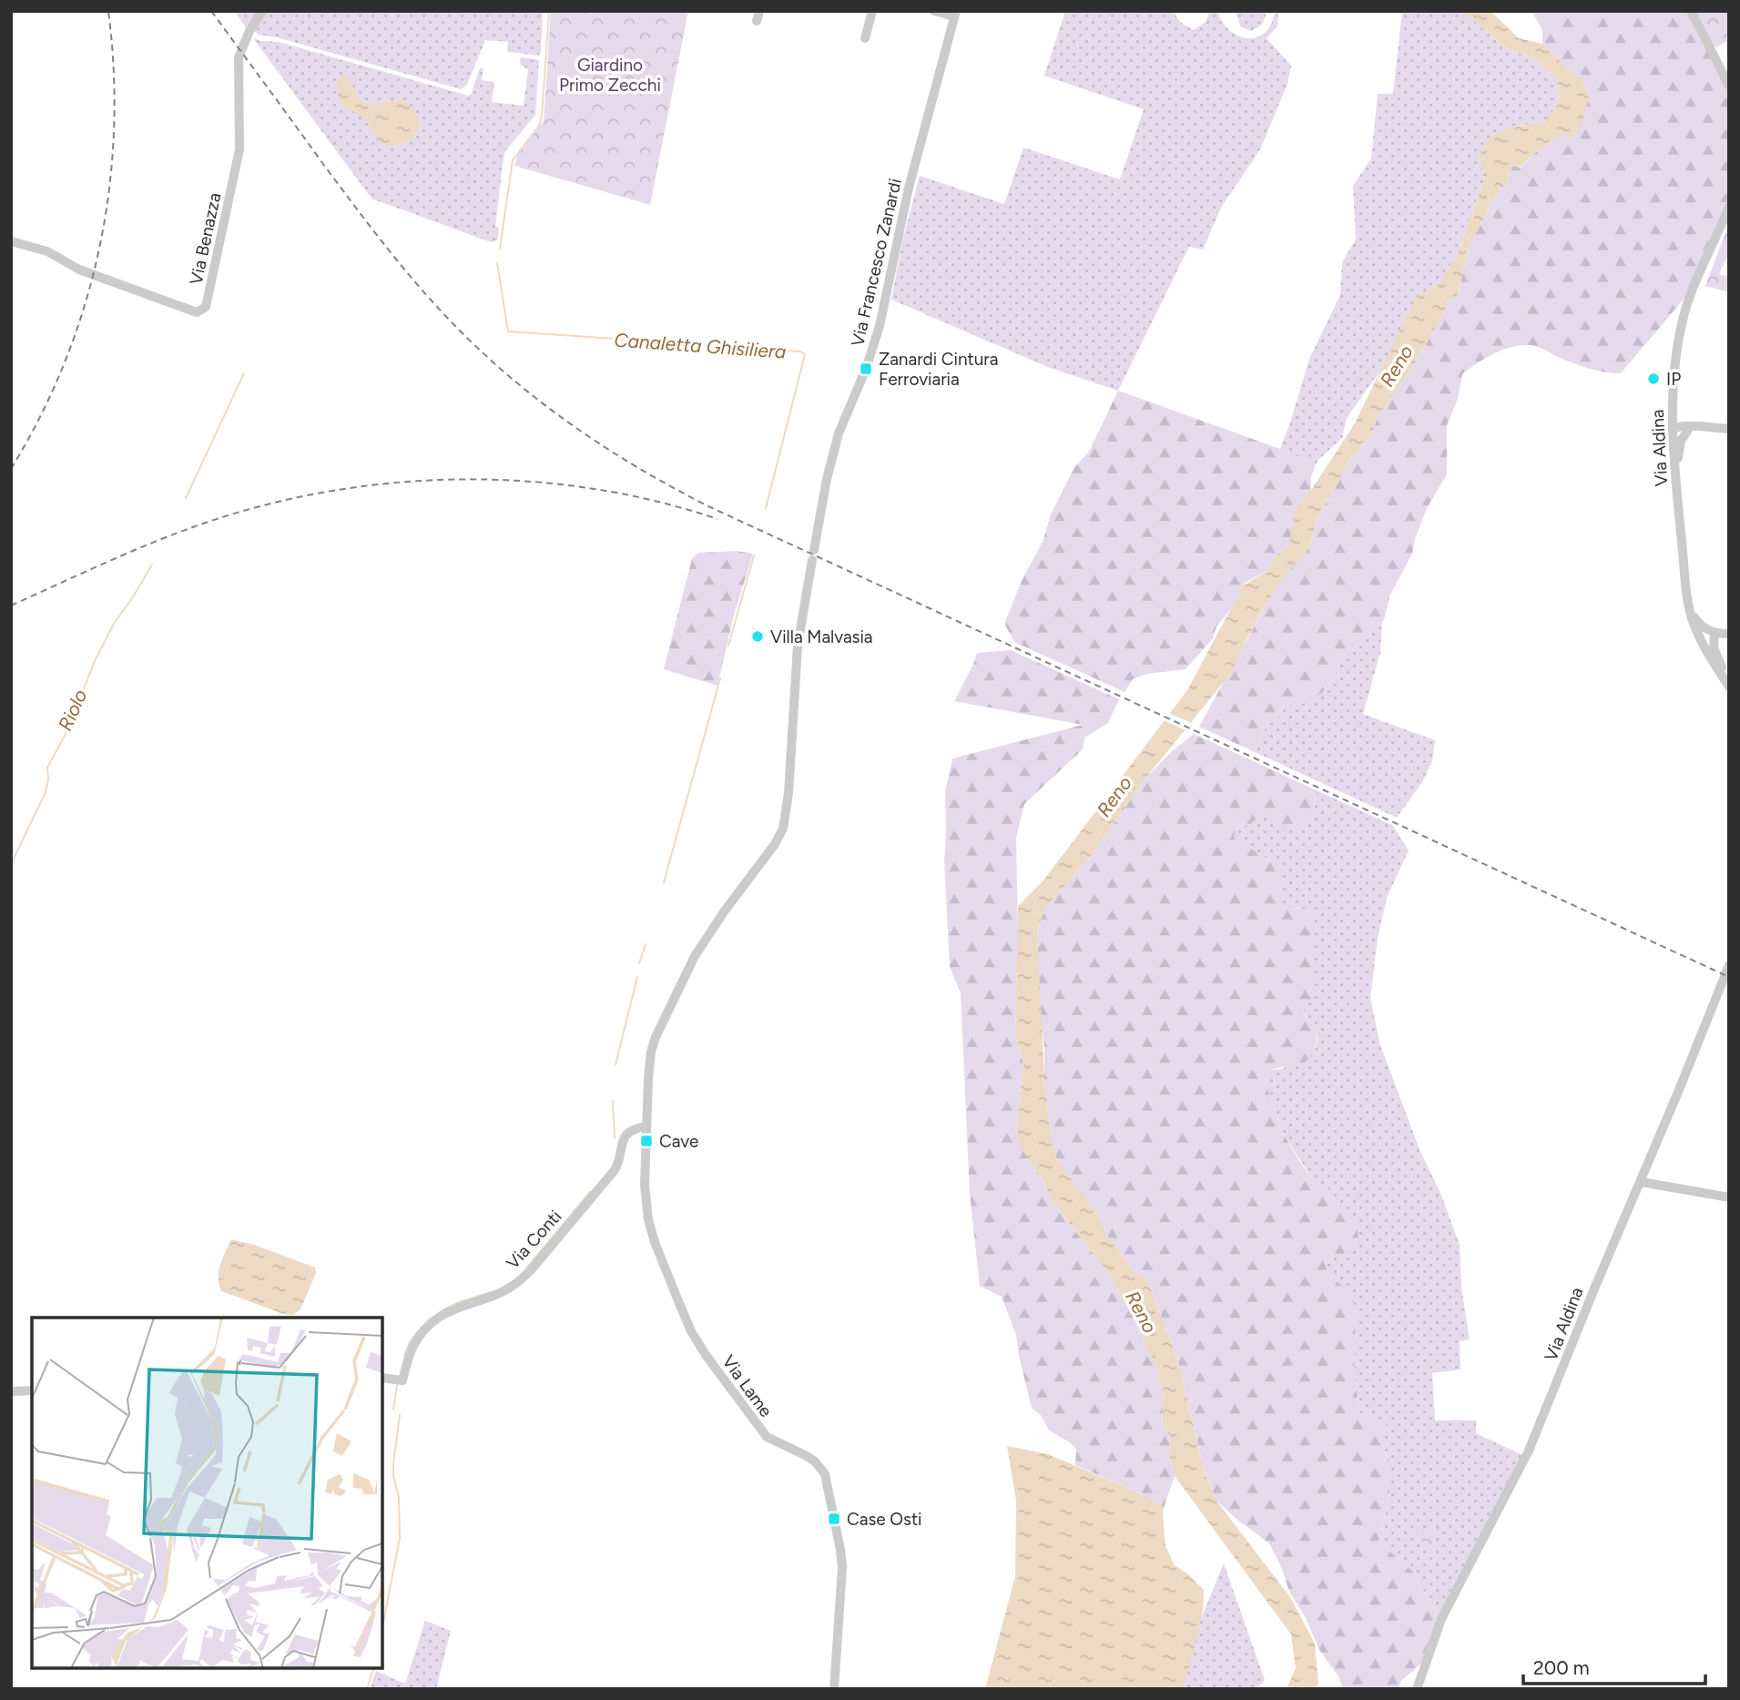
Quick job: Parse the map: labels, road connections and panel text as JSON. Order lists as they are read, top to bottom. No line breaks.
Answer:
{"streets":{"street":["Via Benazza","Via Francesco Zanardi","Via Aldina","Via Conti","Via Lame"]},"crossings":[["Via Conti","Via Lame"]],"water":["Canaletta Ghisiliera","Reno","Riolo"],"parks":["Giardino Primo Zecchi"],"places":{"transit":["Zanardi Cintura Ferroviaria","Cave","Case Osti"],"other":["IP","Villa Malvasia"]},"scale_bar":"200 m"}
